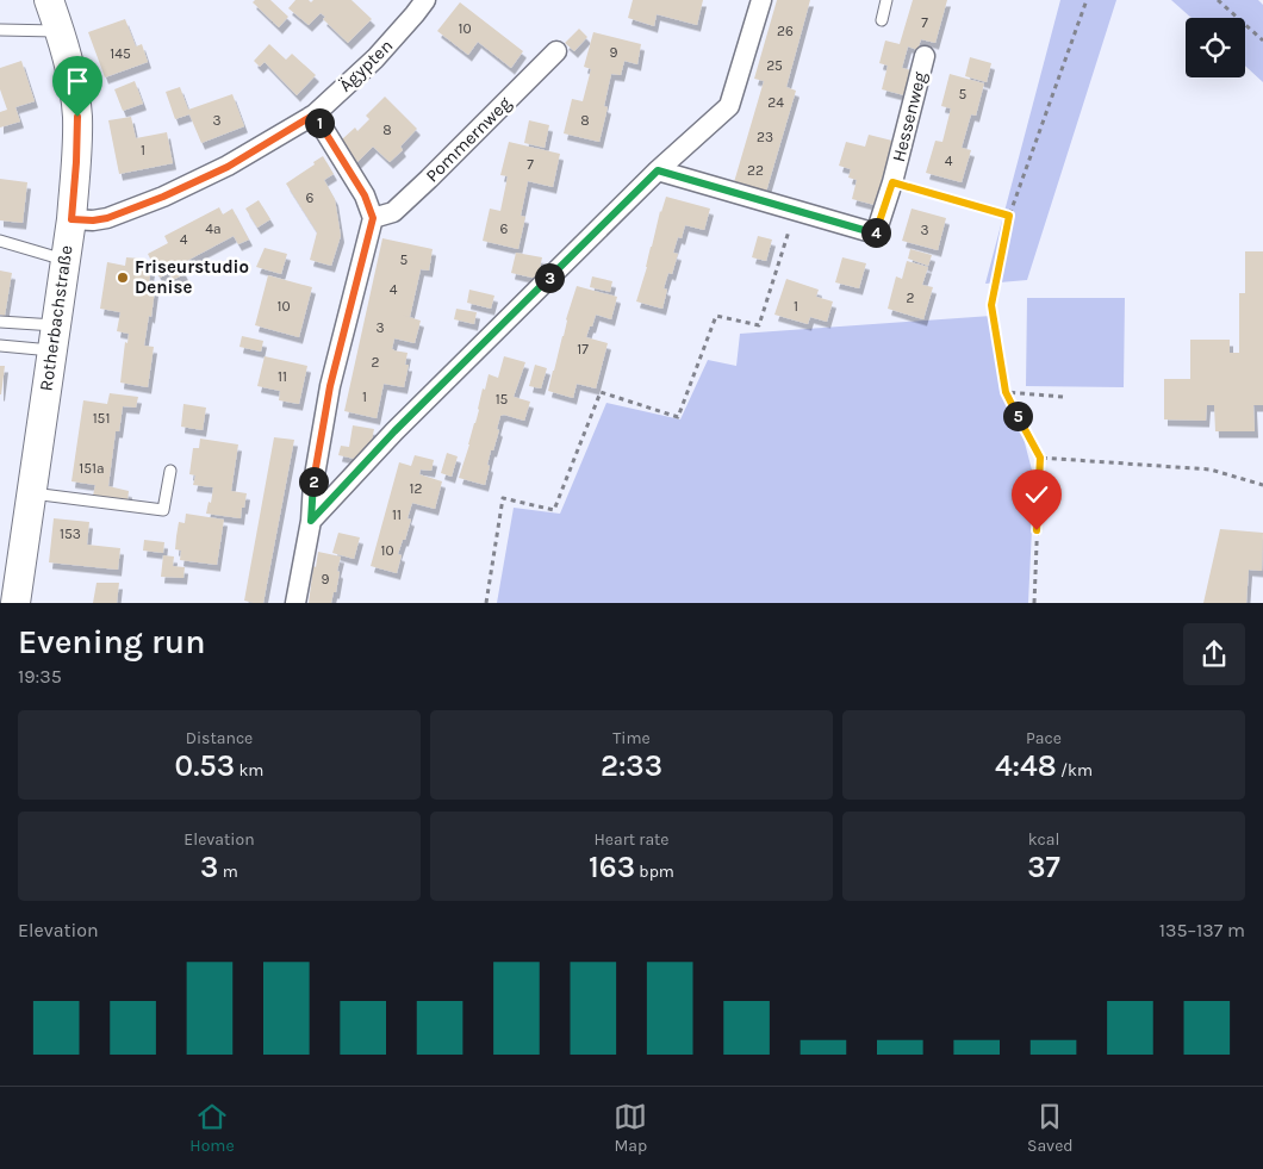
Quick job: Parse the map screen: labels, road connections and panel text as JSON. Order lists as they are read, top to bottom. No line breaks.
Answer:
{"streets":{"street":["Ägypten","Hessenweg","Pommernweg","Rotherbachstraße"]},"crossings":[["Ägypten","Rotherbachstraße"]],"places":["Friseurstudio Denise"],"house_numbers":["7","10","26","9","145","25","5","24","3","8","8","23","1","4","7","22","6","4a","6","3","4","5","4","2","10","1","3","17","2","11","1","15","151","151a","12","11","153","10","9"],"page":{"pins":["1","4","3","5","2"],"heading":["Evening run","19:35"],"stats":[["Distance","0.53 km"],["Time","2:33"],["Pace","4:48 /km"],["Elevation","3 m"],["Heart rate","163 bpm"],["kcal","37"]],"chart":["Elevation","135–137 m"],"tabs":["Home","Map","Saved"]}}
